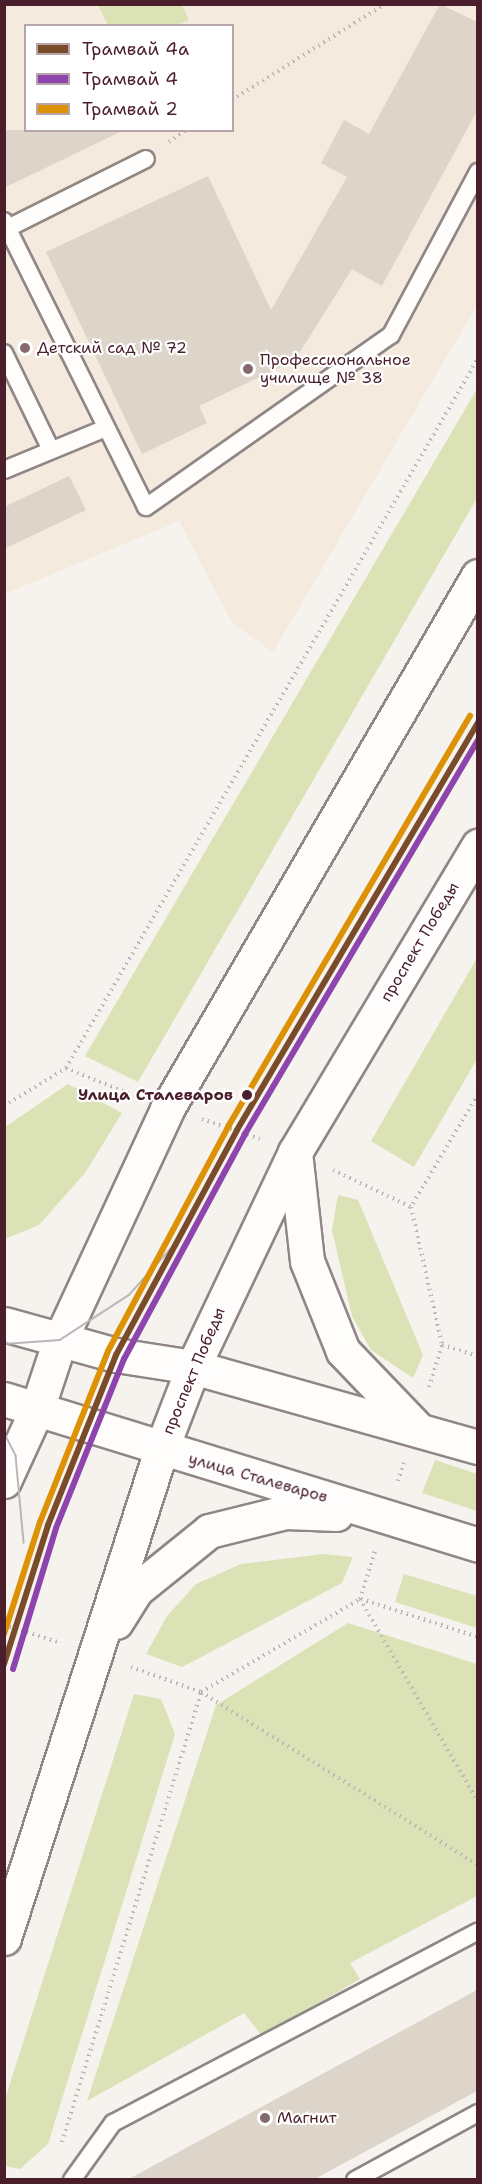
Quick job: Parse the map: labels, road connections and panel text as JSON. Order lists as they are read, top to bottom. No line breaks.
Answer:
{"streets":{"main road":["проспект Победы","улица Сталеваров"]},"crossings":[["проспект Победы","улица Сталеваров"]],"places":["Детский сад № 72","Профессиональное училище № 38","Улица Сталеваров","Магнит"],"lines":["tram line 2","tram line 4а","tram line 4"],"legend":["Трамвай 4а","Трамвай 4","Трамвай 2"]}
